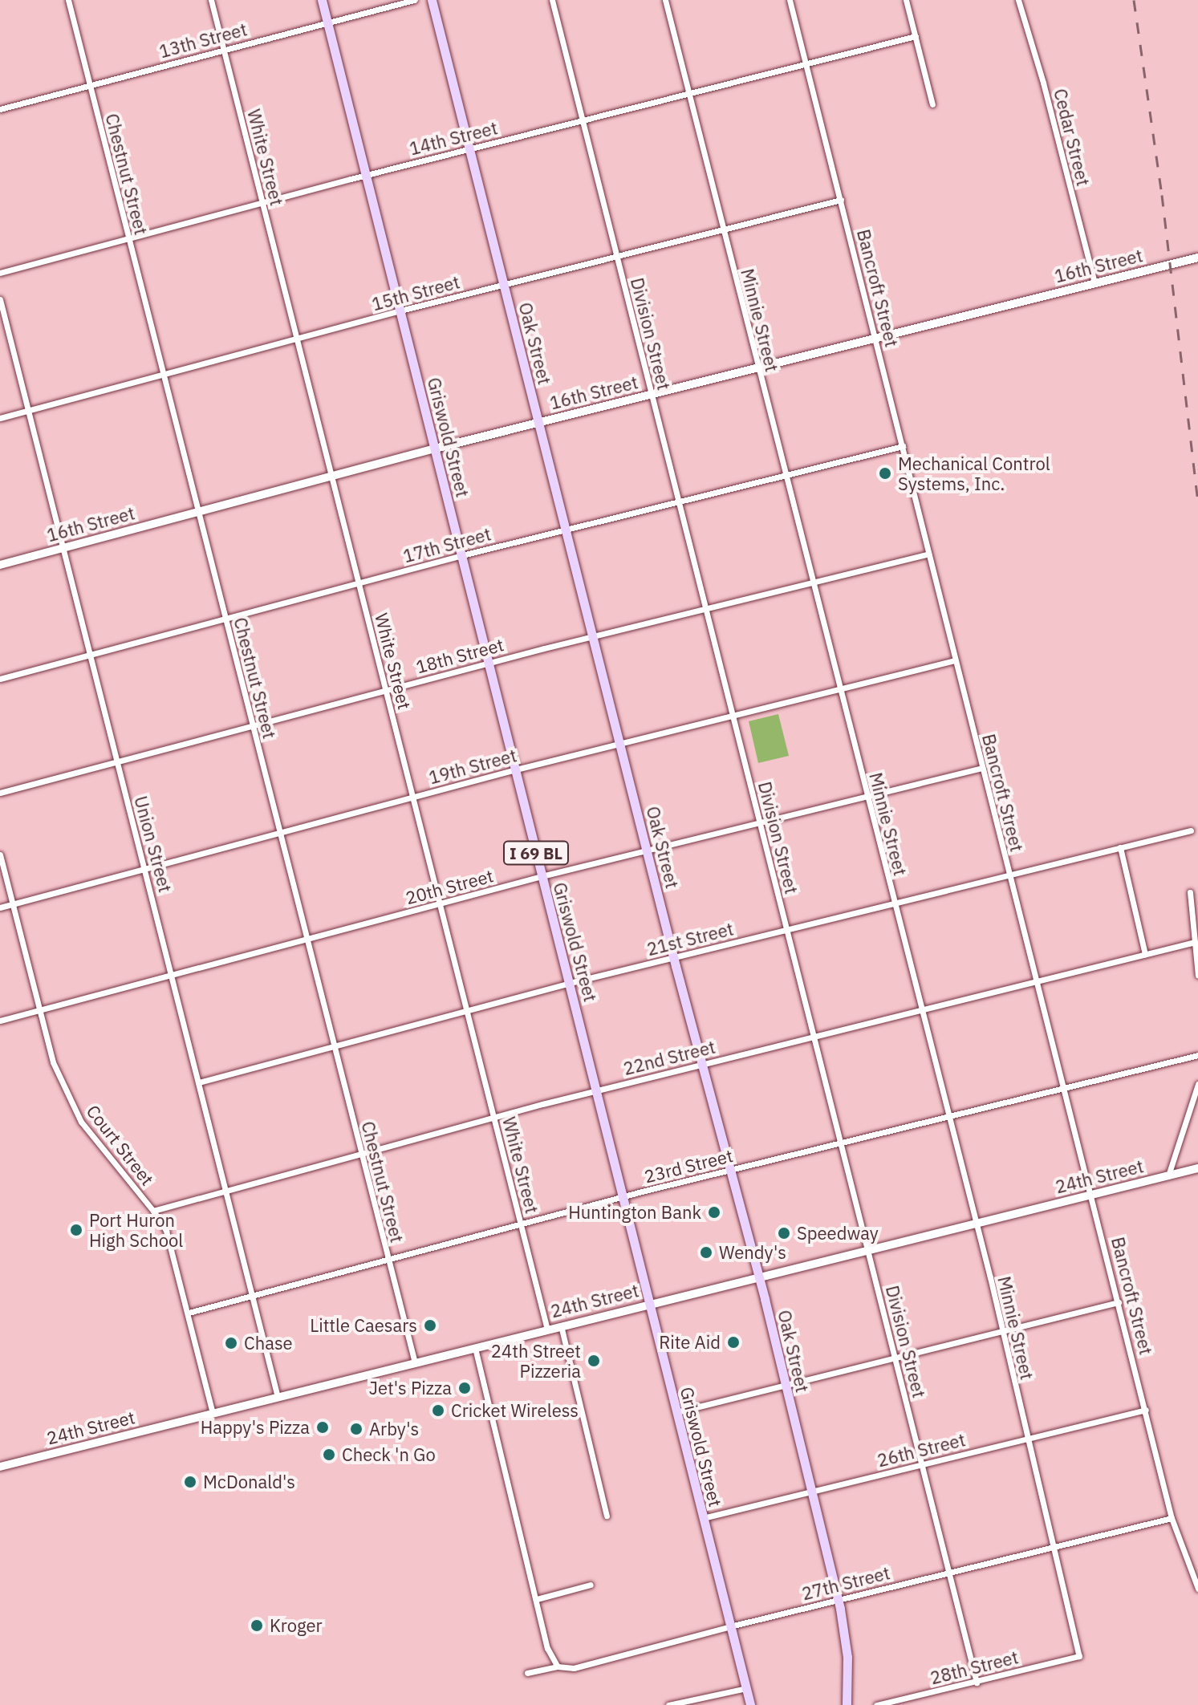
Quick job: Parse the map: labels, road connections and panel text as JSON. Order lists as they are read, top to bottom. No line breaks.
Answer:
{"streets":{"main road":["Oak Street","Griswold Street","I 69 BL"],"street":["13th Street","Cedar Street","14th Street","White Street","Chestnut Street","16th Street","Bancroft Street","15th Street","Minnie Street","Division Street","17th Street","18th Street","19th Street","Union Street","20th Street","21st Street","22nd Street","Court Street","23rd Street","24th Street","26th Street","27th Street","28th Street"]},"crossings":[["13th Street","White Street"],["13th Street","Chestnut Street"],["13th Street","Griswold Street"],["Cedar Street","16th Street"],["14th Street","White Street"],["14th Street","Chestnut Street"],["14th Street","Bancroft Street"],["14th Street","Minnie Street"],["14th Street","Division Street"],["14th Street","Oak Street"],["14th Street","Griswold Street"],["White Street","16th Street"],["White Street","15th Street"],["White Street","17th Street"],["White Street","18th Street"],["White Street","19th Street"],["White Street","20th Street"],["White Street","21st Street"],["White Street","22nd Street"],["White Street","23rd Street"],["White Street","24th Street"],["Chestnut Street","16th Street"],["Chestnut Street","15th Street"],["Chestnut Street","17th Street"],["Chestnut Street","18th Street"],["Chestnut Street","19th Street"],["Chestnut Street","20th Street"],["Chestnut Street","21st Street"],["Chestnut Street","22nd Street"],["Chestnut Street","23rd Street"],["Chestnut Street","24th Street"],["16th Street","Bancroft Street"],["16th Street","Minnie Street"],["16th Street","Division Street"],["16th Street","Oak Street"],["16th Street","Griswold Street"],["16th Street","Union Street"],["Bancroft Street","15th Street"],["Bancroft Street","17th Street"],["Bancroft Street","18th Street"],["Bancroft Street","19th Street"],["Bancroft Street","20th Street"],["Bancroft Street","21st Street"],["Bancroft Street","22nd Street"],["Bancroft Street","23rd Street"],["Bancroft Street","24th Street"],["Bancroft Street","26th Street"],["Bancroft Street","27th Street"],["15th Street","Minnie Street"],["15th Street","Division Street"],["15th Street","Oak Street"],["15th Street","Griswold Street"],["15th Street","Union Street"],["Minnie Street","17th Street"],["Minnie Street","18th Street"],["Minnie Street","19th Street"],["Minnie Street","20th Street"],["Minnie Street","21st Street"],["Minnie Street","22nd Street"],["Minnie Street","23rd Street"],["Minnie Street","24th Street"],["Minnie Street","26th Street"],["Minnie Street","27th Street"],["Minnie Street","28th Street"],["Division Street","17th Street"],["Division Street","18th Street"],["Division Street","19th Street"],["Division Street","20th Street"],["Division Street","21st Street"],["Division Street","22nd Street"],["Division Street","23rd Street"],["Division Street","24th Street"],["Division Street","26th Street"],["Division Street","27th Street"],["Division Street","28th Street"],["Oak Street","17th Street"],["Oak Street","18th Street"],["Oak Street","19th Street"],["Oak Street","20th Street"],["Oak Street","21st Street"],["Oak Street","22nd Street"],["Oak Street","23rd Street"],["Oak Street","24th Street"],["Oak Street","26th Street"],["Oak Street","27th Street"],["Griswold Street","17th Street"],["Griswold Street","18th Street"],["Griswold Street","19th Street"],["Griswold Street","20th Street"],["Griswold Street","21st Street"],["Griswold Street","22nd Street"],["Griswold Street","23rd Street"],["Griswold Street","24th Street"],["Griswold Street","26th Street"],["Griswold Street","27th Street"],["17th Street","Union Street"],["18th Street","Union Street"],["19th Street","Union Street"],["19th Street","Court Street"],["Union Street","20th Street"],["Union Street","21st Street"],["Union Street","22nd Street"],["Union Street","23rd Street"],["Union Street","24th Street"],["20th Street","Court Street"],["22nd Street","Court Street"],["Court Street","23rd Street"],["Court Street","24th Street"]],"places":["Mechanical Control Systems, Inc.","Huntington Bank","Port Huron High School","Speedway","Wendy's","Little Caesars","Rite Aid","Chase","24th Street Pizzeria","Jet's Pizza","Cricket Wireless","Happy's Pizza","Arby's","Check 'n Go","McDonald's","Kroger"]}
